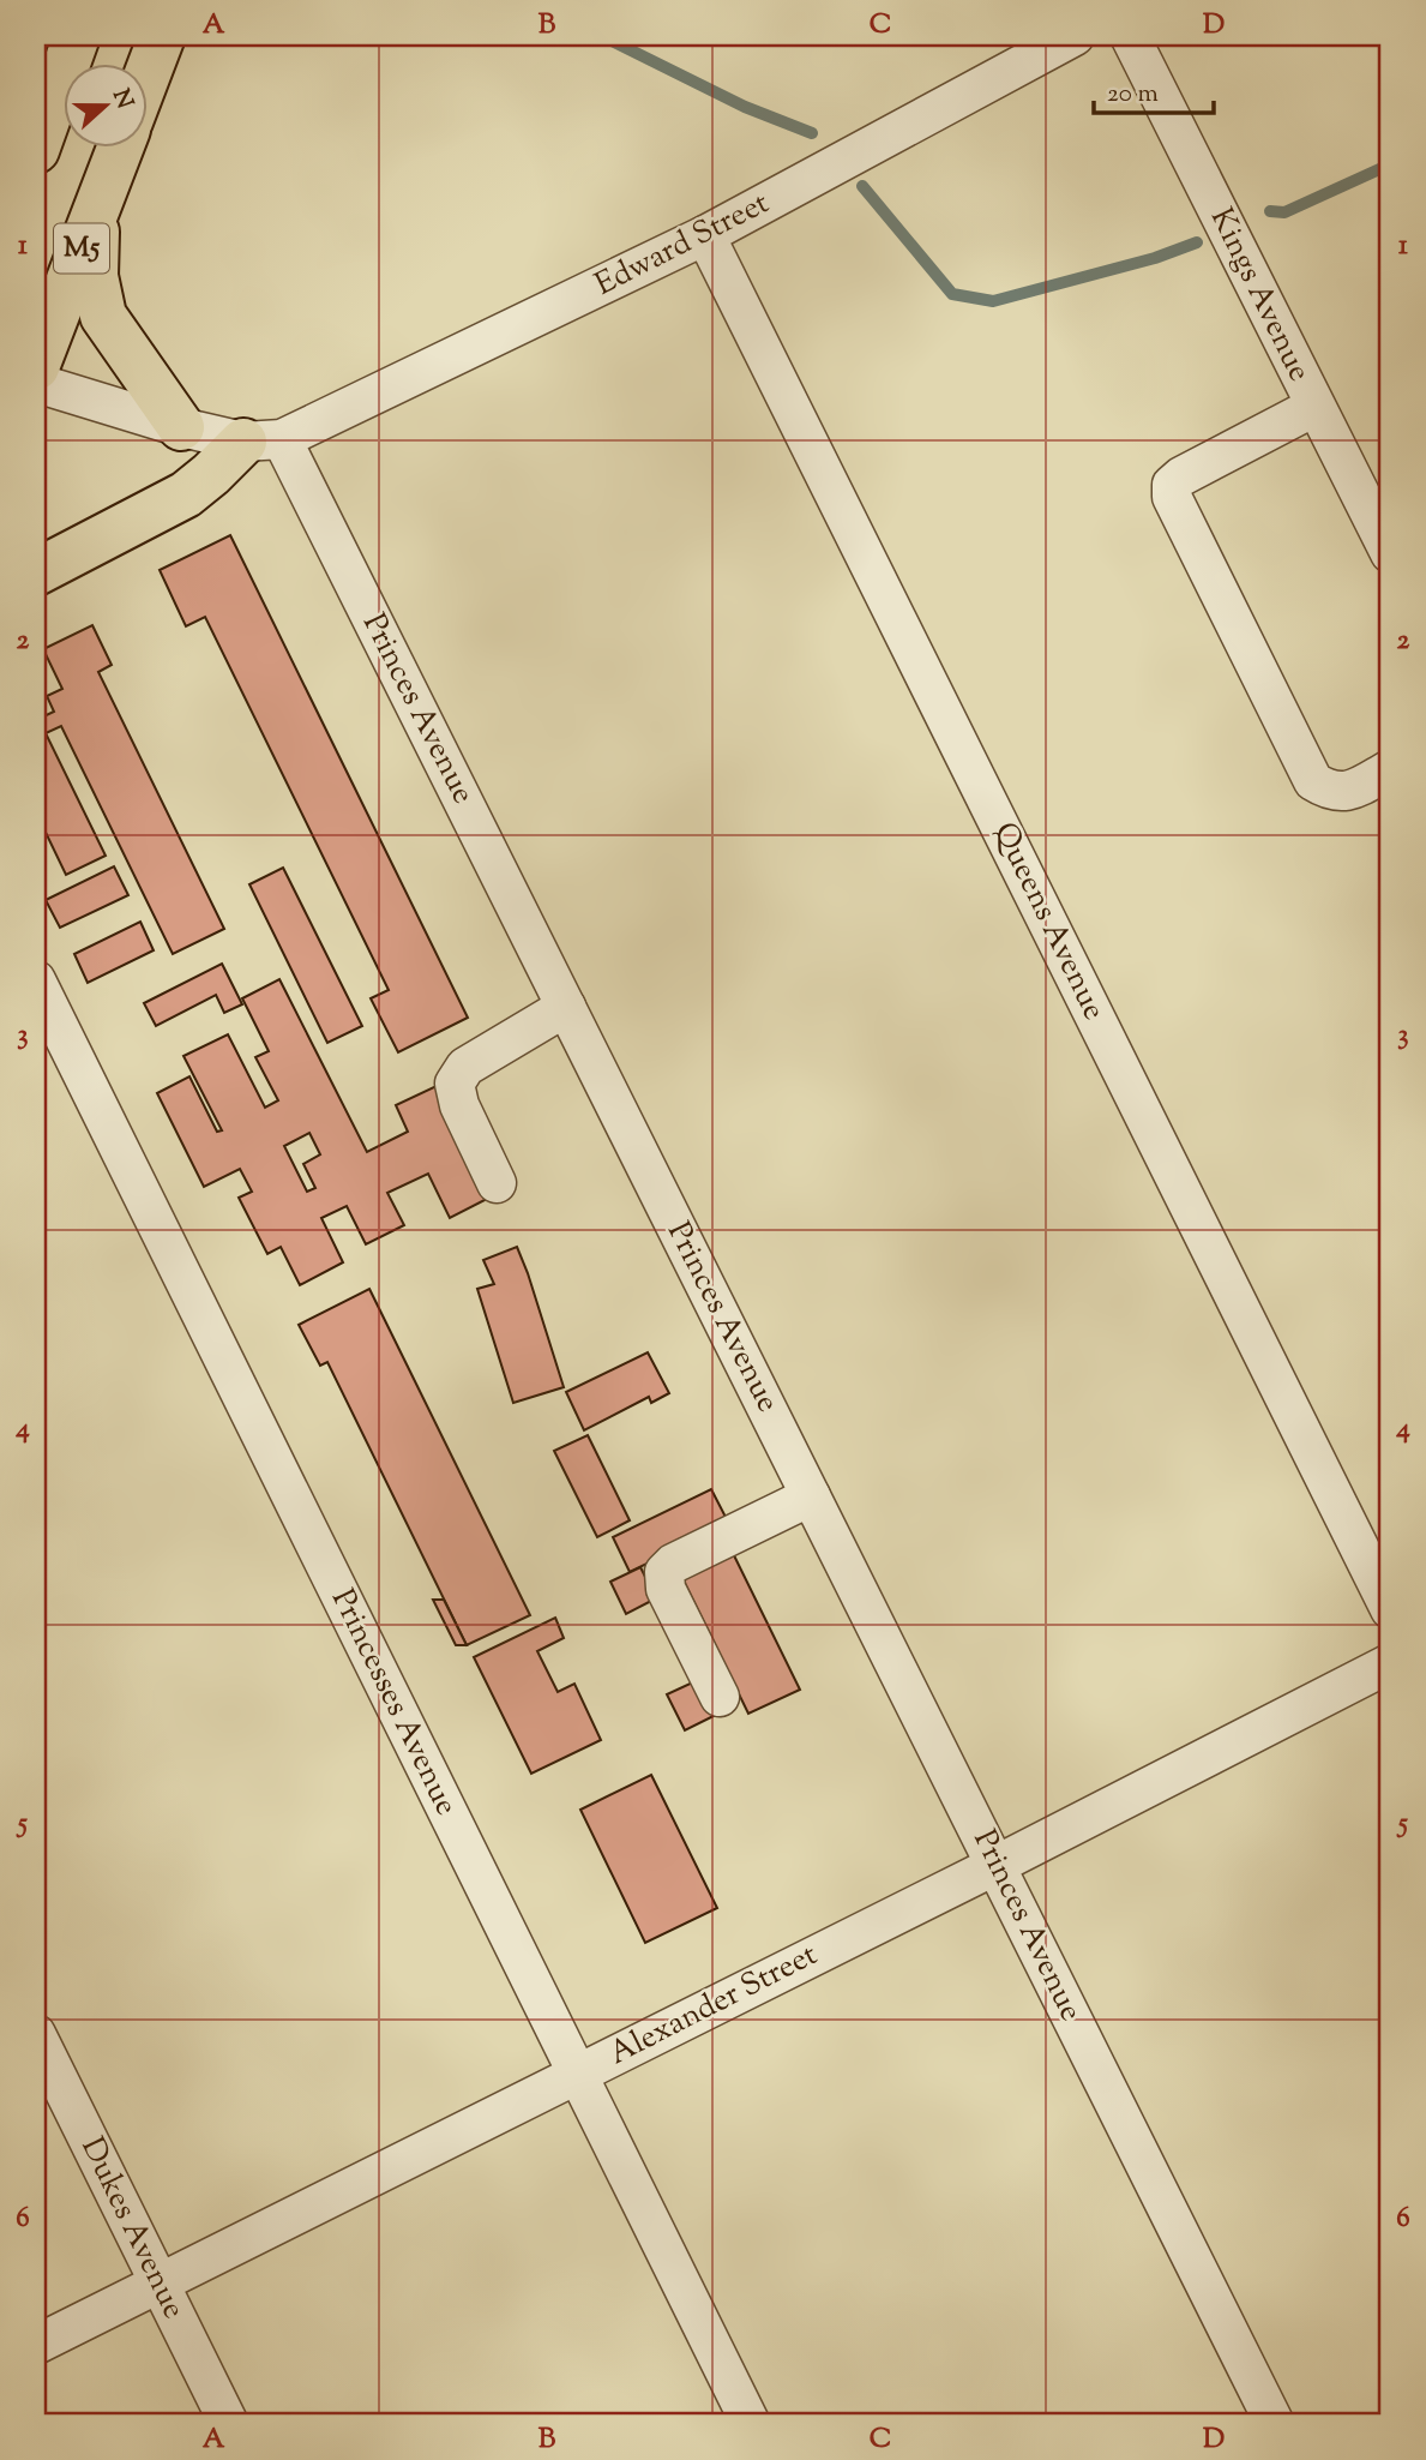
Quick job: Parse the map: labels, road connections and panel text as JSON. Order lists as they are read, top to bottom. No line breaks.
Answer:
{"streets":{"main road":["M5"],"street":["Edward Street","Kings Avenue","Princes Avenue","Queens Avenue","Princesses Avenue","Alexander Street","Dukes Avenue"]},"crossings":[["Edward Street","Princes Avenue"],["Edward Street","Queens Avenue"],["Princes Avenue","Alexander Street"],["Princesses Avenue","Alexander Street"],["Alexander Street","Dukes Avenue"]],"scale_bar":"20 m","north":"right","grid":{"columns":["A","B","C","D"],"rows":["1","2","3","4","5","6"]}}
